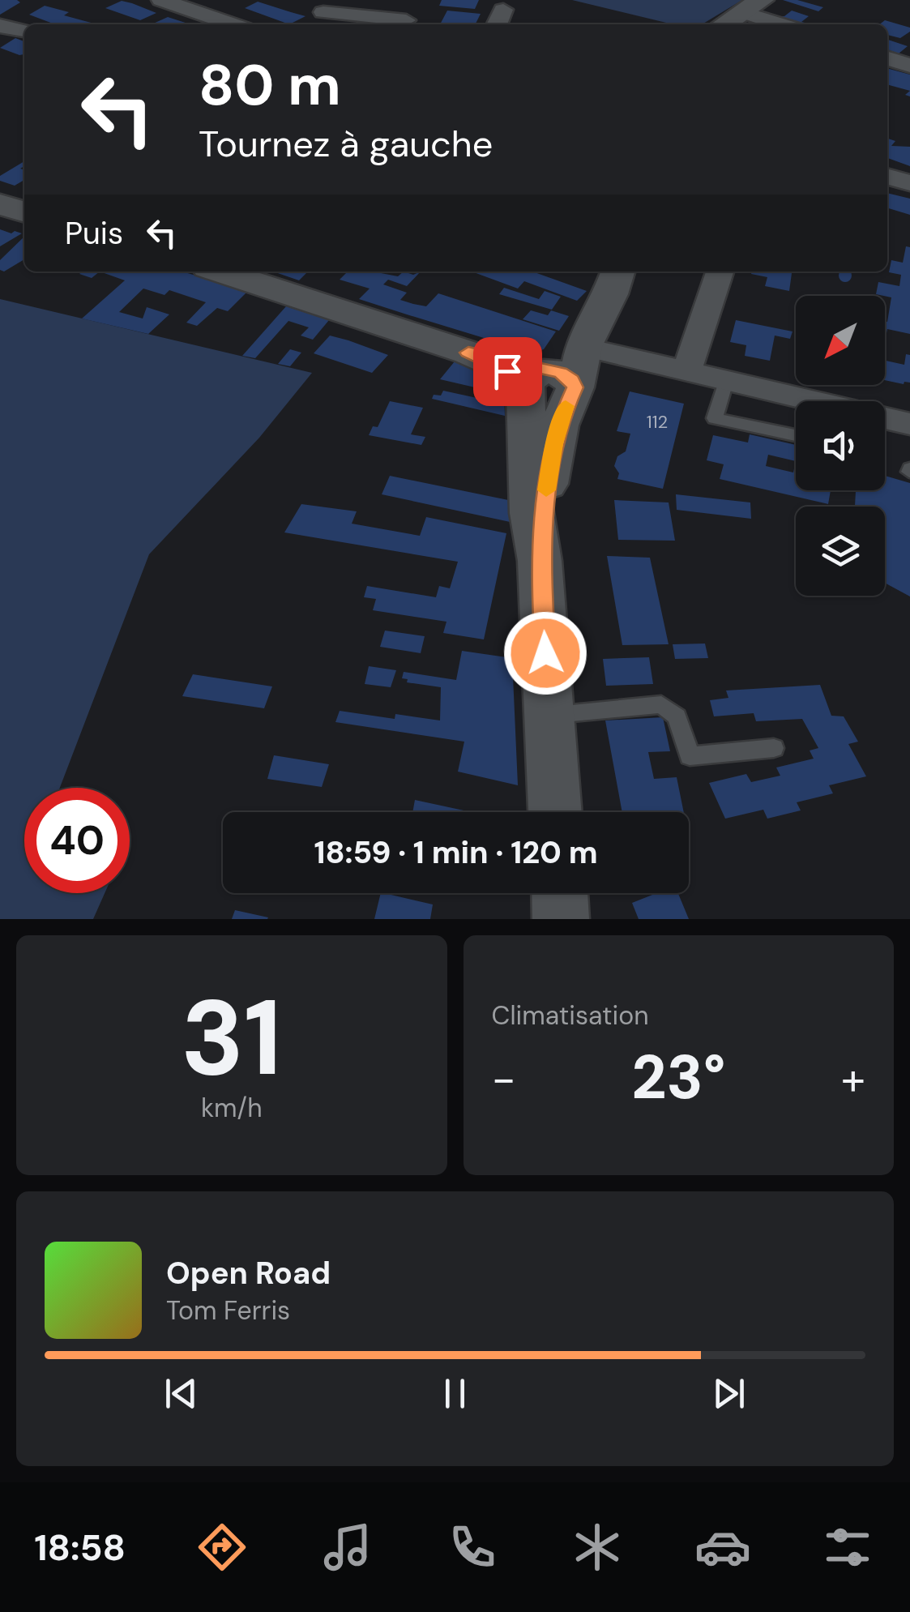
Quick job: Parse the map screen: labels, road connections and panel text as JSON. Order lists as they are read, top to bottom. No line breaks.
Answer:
{"house_numbers":["112"],"north":"bottom left","page":{"turn":["80 m","Tournez à gauche"],"then":"Puis","limit":"40","trip":"18:59 · 1 min · 120 m","tile":[["31","km/h"],"Climatisation"],"heat":["−","23°","+"],"song":["Open Road","Tom Ferris"],"tabs":"18:58"}}
